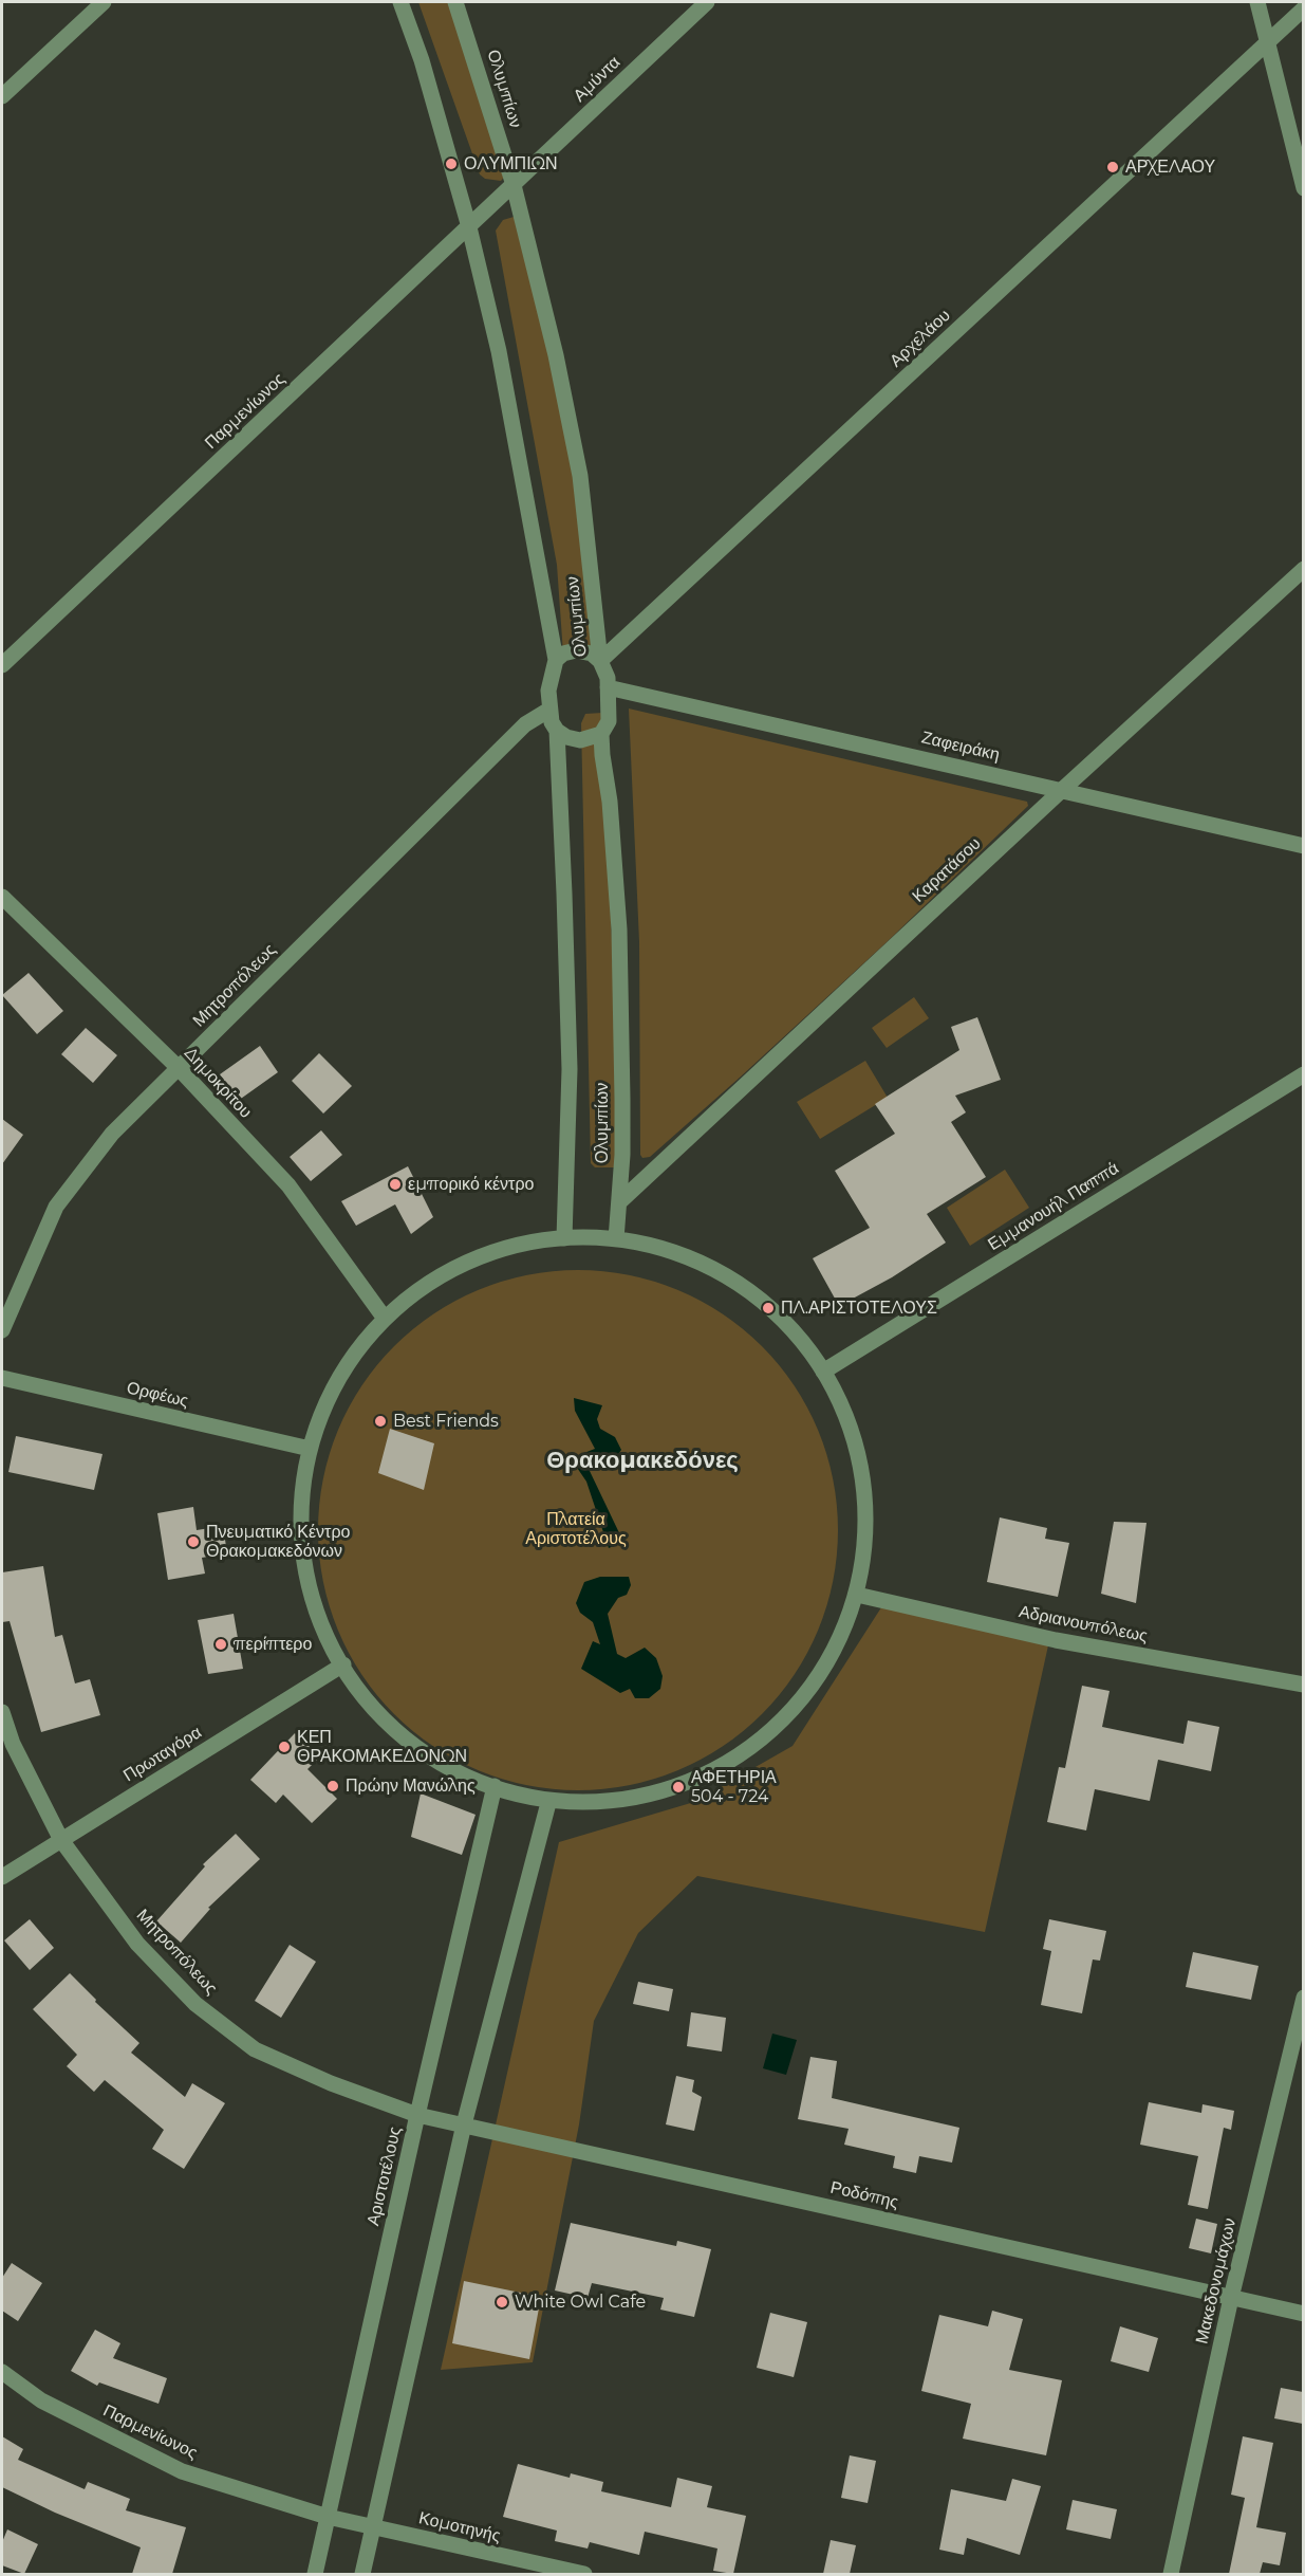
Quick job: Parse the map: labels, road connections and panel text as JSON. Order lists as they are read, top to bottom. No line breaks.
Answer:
{"streets":{"street":["Αμύντα","Ολυμπίων","Αρχελάου","Παρμενίωνος","Ζαφειράκη","Καρατάσου","Μητροπόλεως","Δημοκρίτου","Εμμανουήλ Παππά","Ορφέως","Αδριανουπόλεως","Πρωταγόρα","Αριστοτέλους","Ροδόπης","Μακεδονομάχων","Κομοτηνής"]},"crossings":[["Αμύντα","Ολυμπίων"],["Αμύντα","Παρμενίωνος"],["Ολυμπίων","Αρχελάου"],["Ολυμπίων","Παρμενίωνος"],["Ολυμπίων","Ζαφειράκη"],["Ολυμπίων","Καρατάσου"],["Ολυμπίων","Μητροπόλεως"],["Αρχελάου","Ζαφειράκη"],["Αρχελάου","Μητροπόλεως"],["Παρμενίωνος","Αριστοτέλους"],["Παρμενίωνος","Κομοτηνής"],["Ζαφειράκη","Καρατάσου"],["Ζαφειράκη","Μητροπόλεως"],["Μητροπόλεως","Δημοκρίτου"],["Μητροπόλεως","Πρωταγόρα"],["Μητροπόλεως","Αριστοτέλους"],["Μητροπόλεως","Ροδόπης"],["Αριστοτέλους","Ροδόπης"],["Αριστοτέλους","Κομοτηνής"],["Ροδόπης","Μακεδονομάχων"]],"districts":["Θρακομακεδόνες"],"parks":["Πλατεία Αριστοτέλους"],"places":["ΟΛΥΜΠΙΩΝ","ΑΡΧΕΛΑΟΥ","εμπορικό κέντρο","ΠΛ.ΑΡΙΣΤΟΤΕΛΟΥΣ","Best Friends","Πνευματικό Κέντρο Θρακομακεδόνων","περίπτερο","ΚΕΠ ΘΡΑΚΟΜΑΚΕΔΟΝΩΝ","Πρώην Μανώλης","ΑΦΕΤΗΡΙΑ 504 - 724","White Owl Cafe"]}
